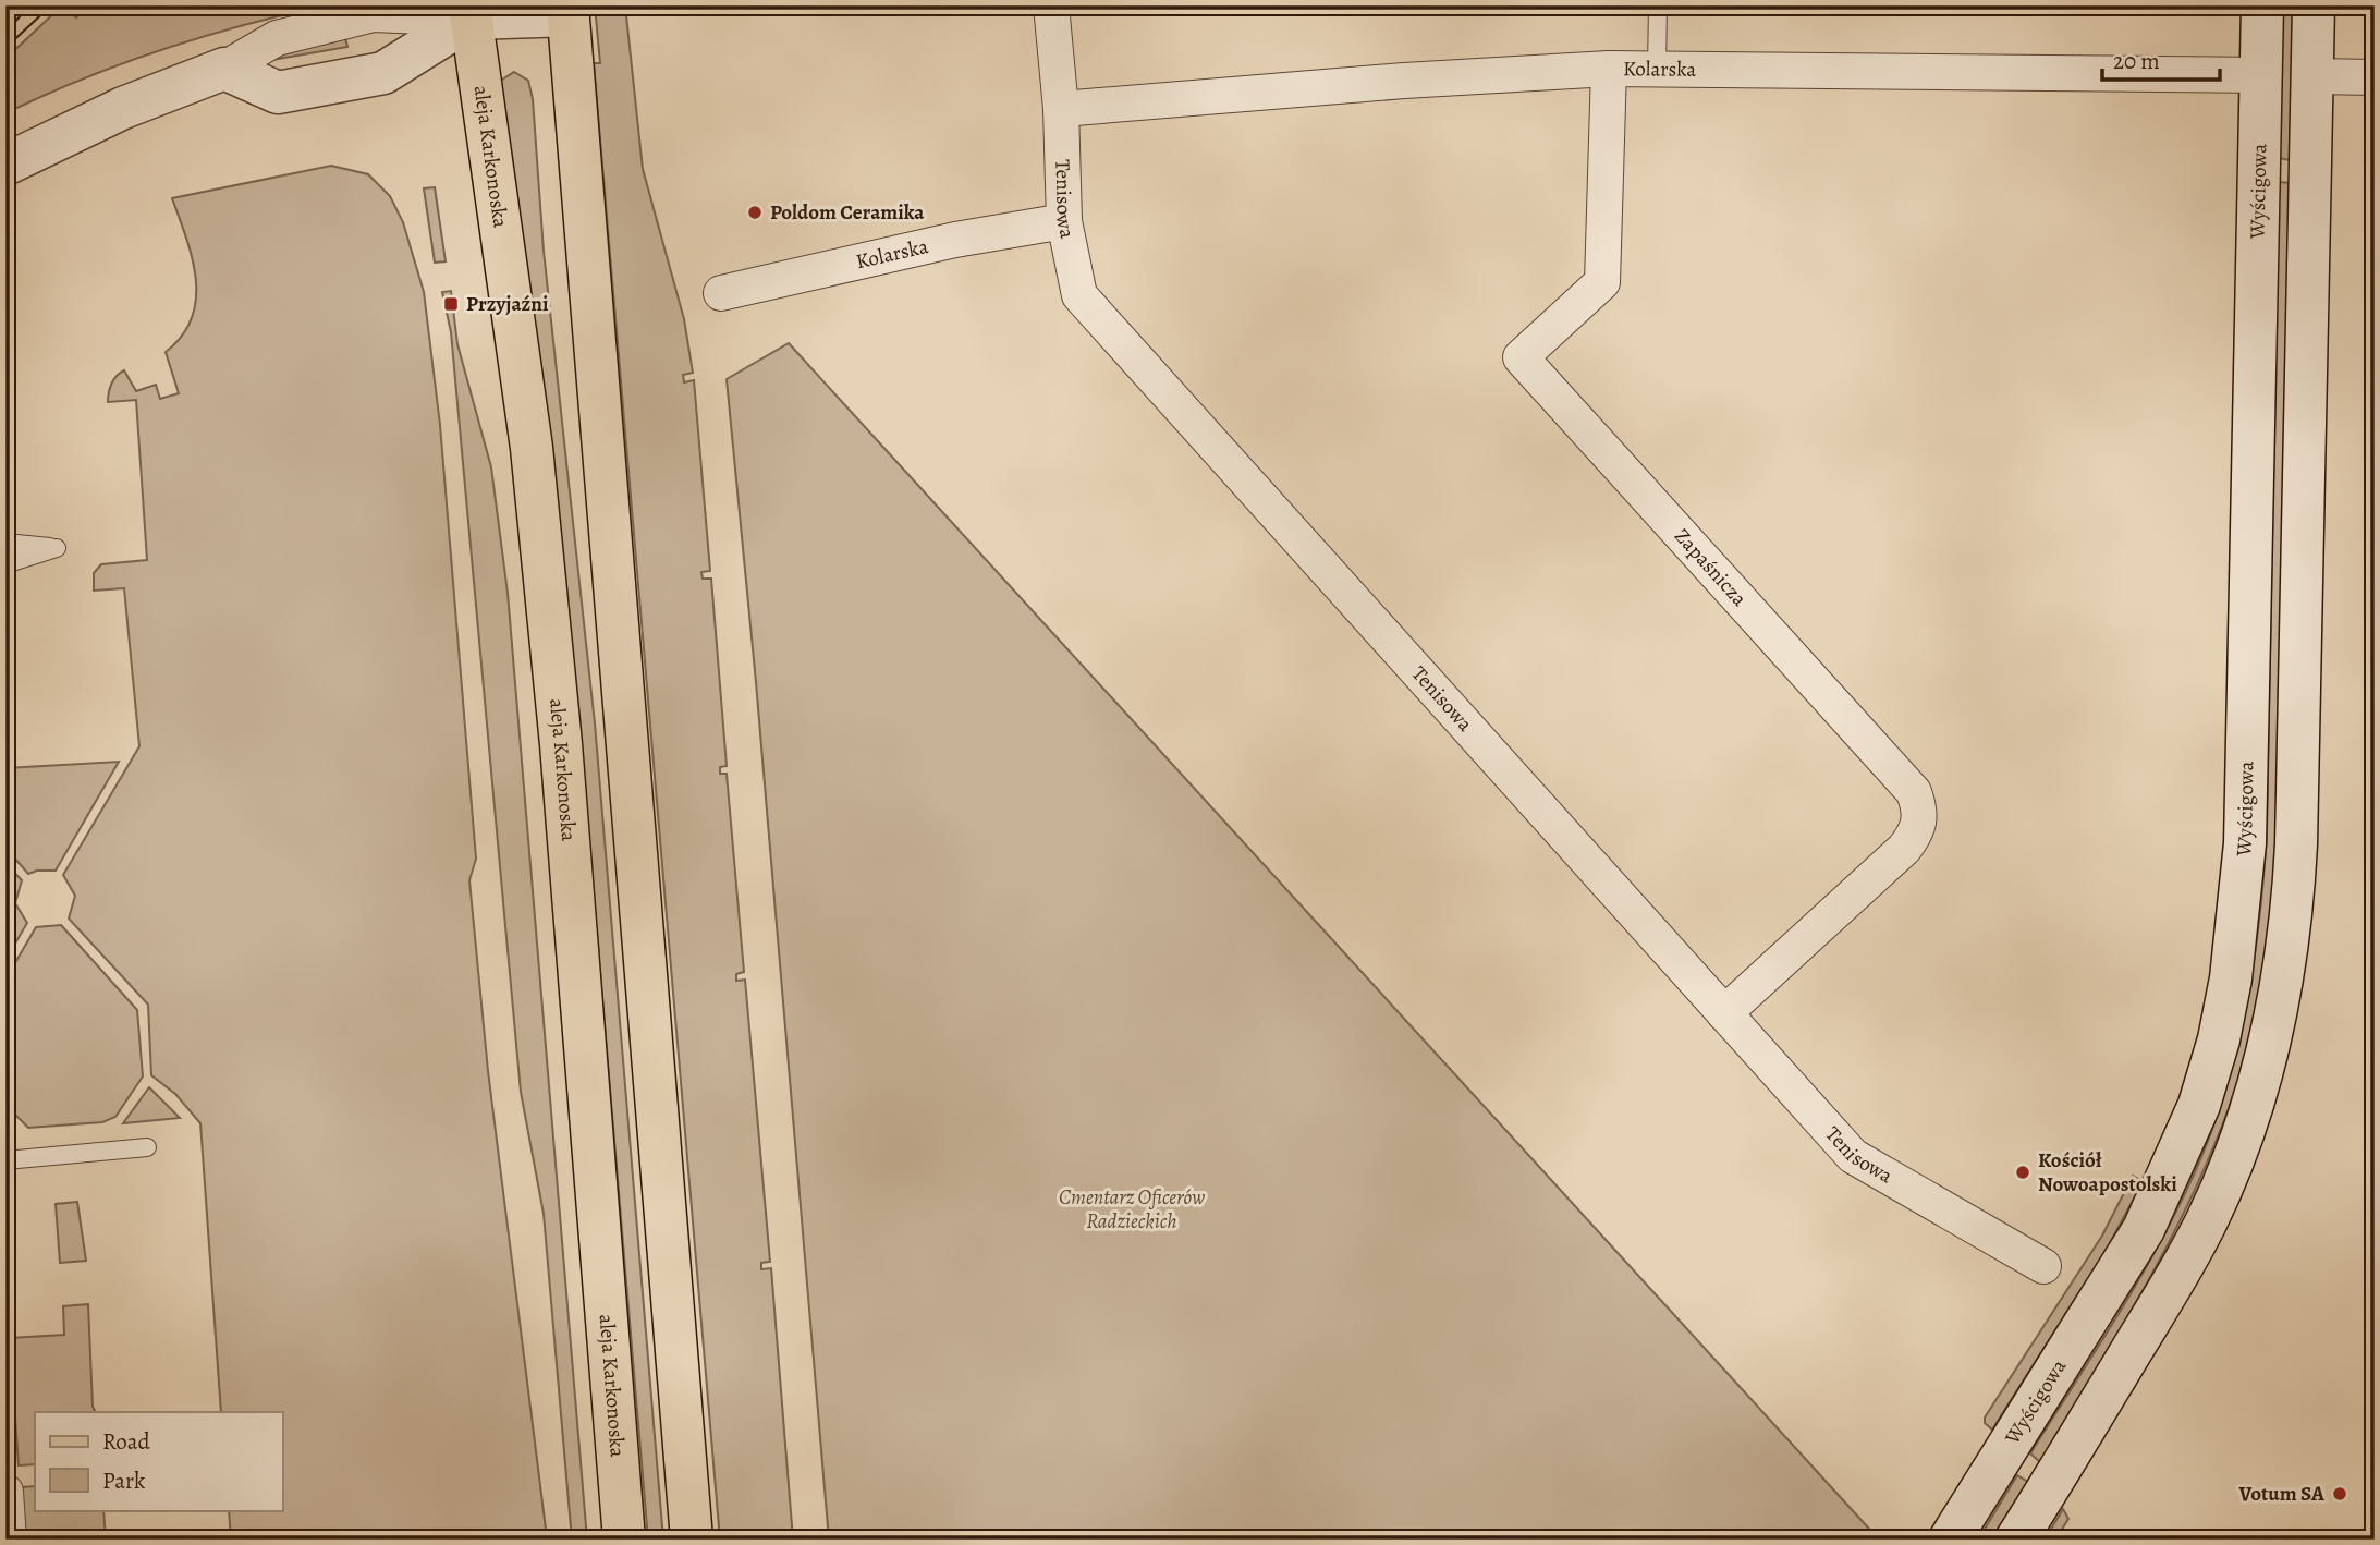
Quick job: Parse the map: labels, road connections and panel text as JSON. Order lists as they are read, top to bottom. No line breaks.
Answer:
{"streets":{"main road":["aleja Karkonoska","Wyścigowa"],"street":["Kolarska","Tenisowa","Zapaśnicza"]},"crossings":[["Kolarska","Wyścigowa"],["Kolarska","Tenisowa"],["Kolarska","Zapaśnicza"],["Tenisowa","Zapaśnicza"]],"parks":["Cmentarz Oficerów Radzieckich"],"places":{"other":["Poldom Ceramika","Kościół Nowoapostolski","Votum SA"],"transit":["Przyjaźni"]},"legend":["Road","Park"],"scale_bar":"20 m"}
